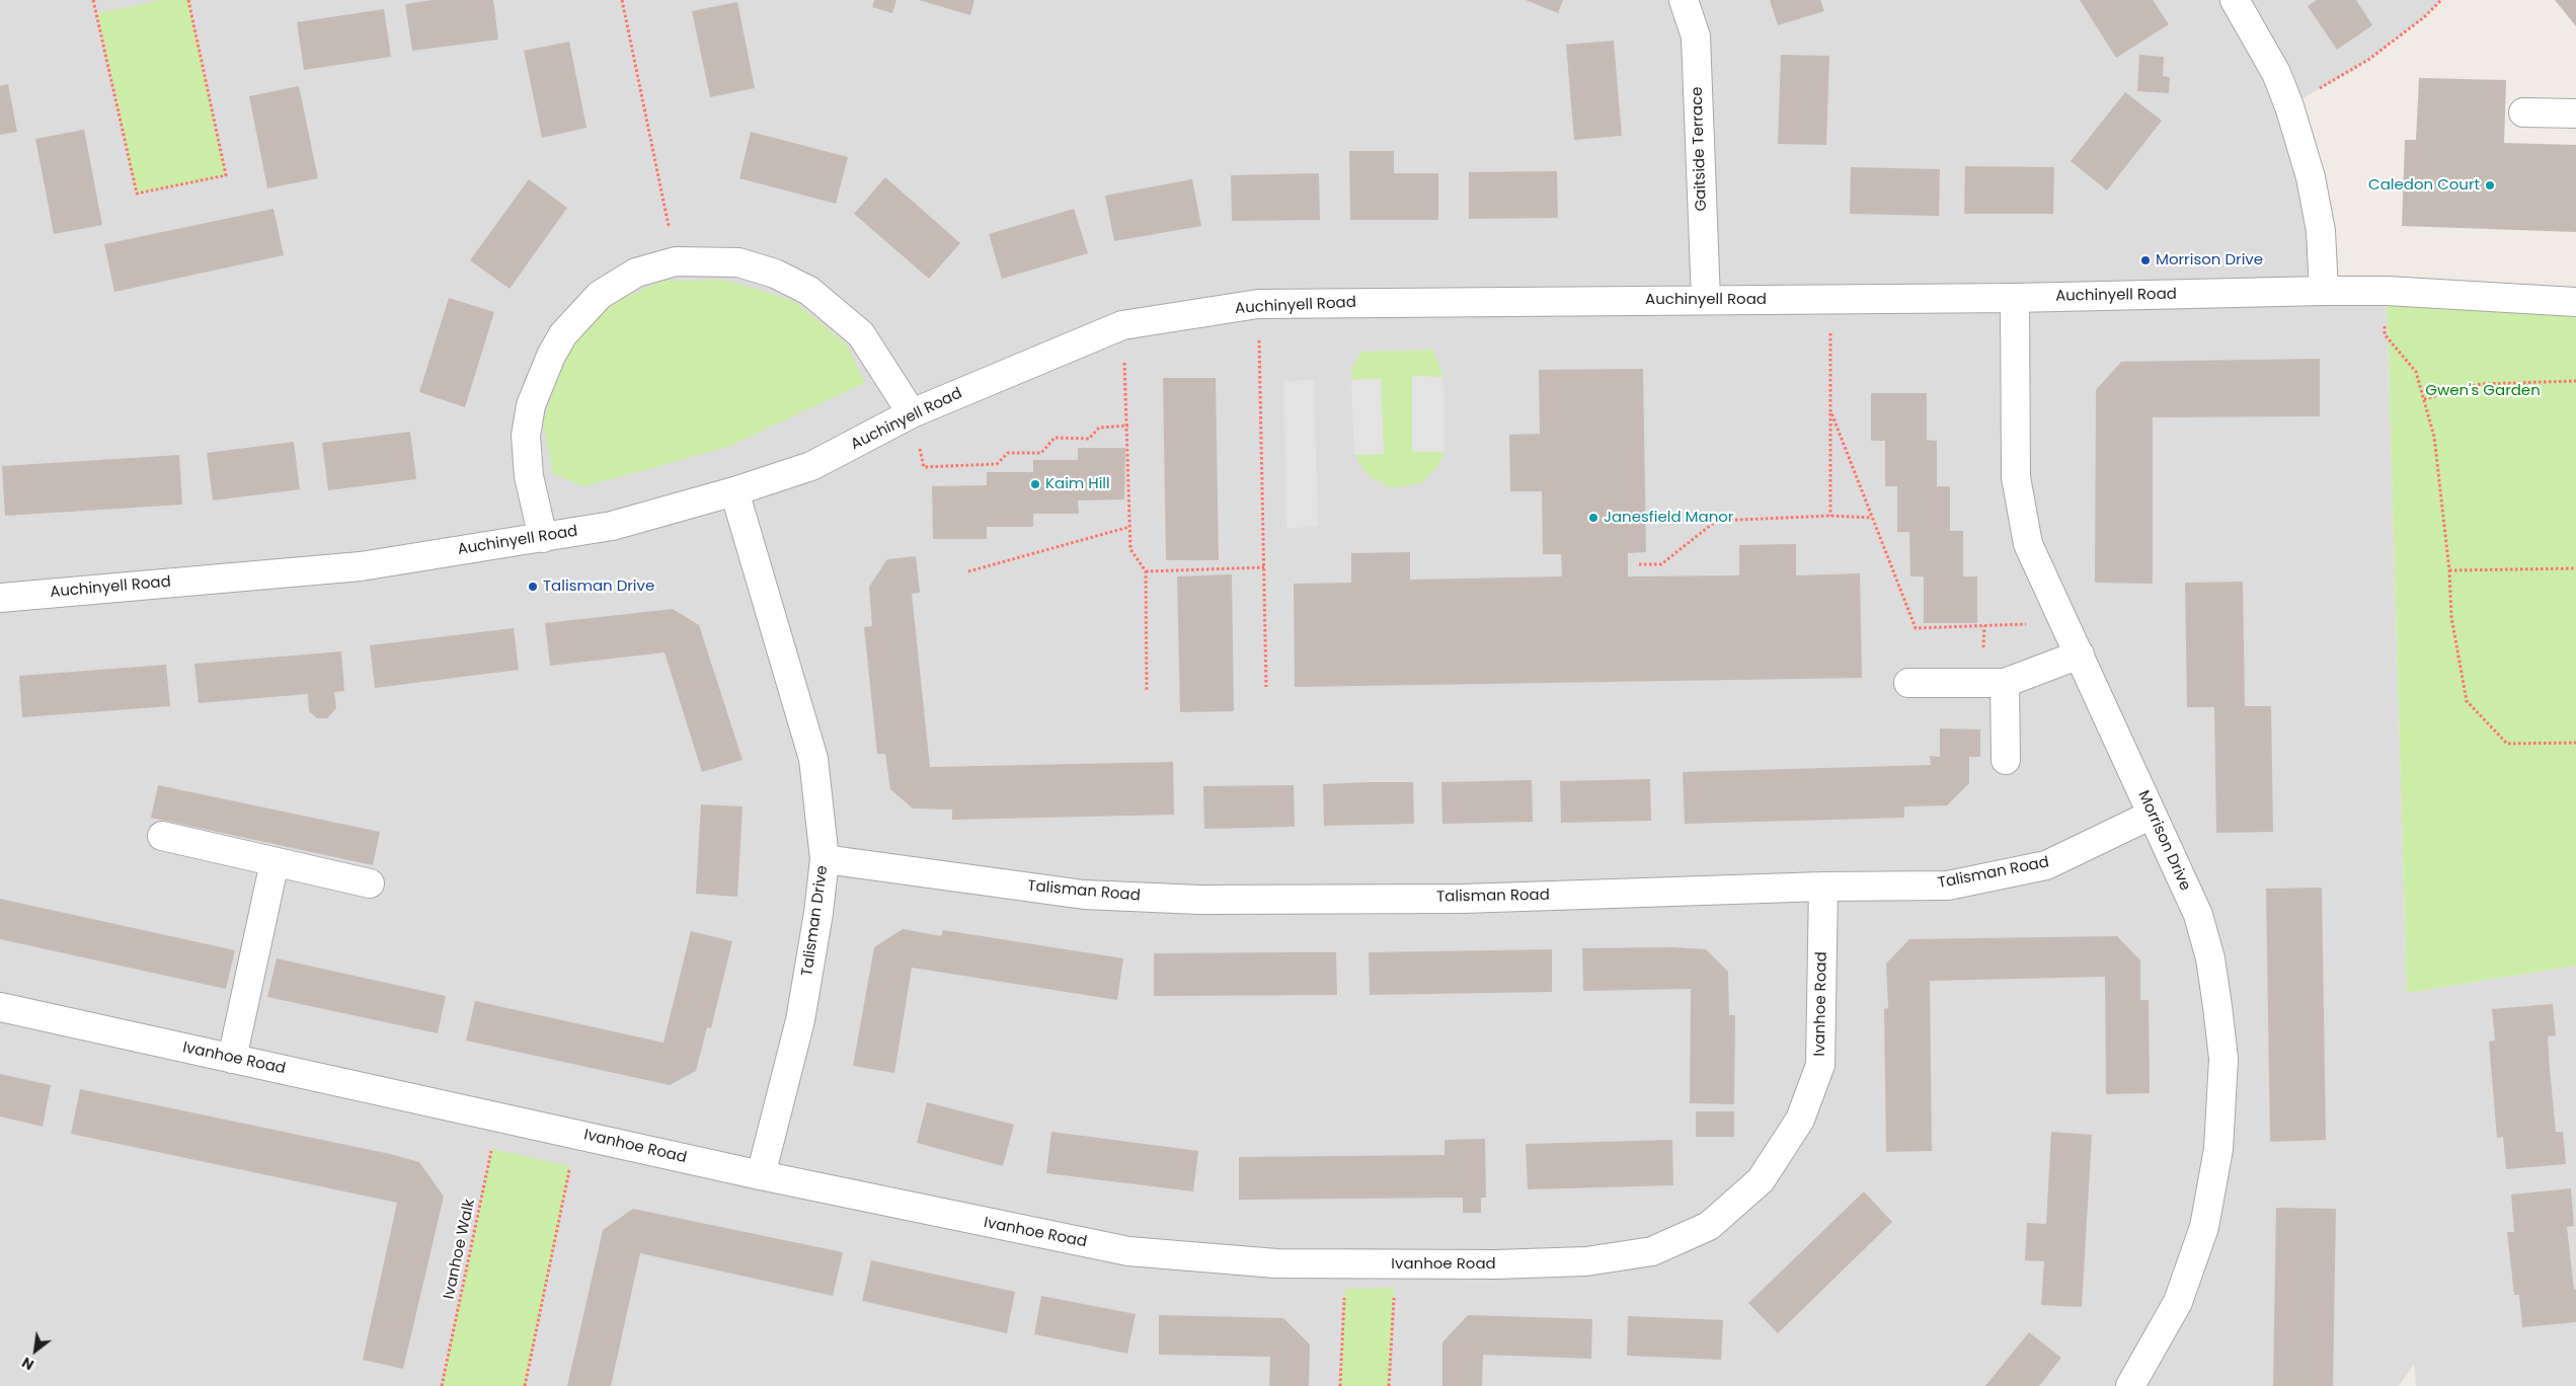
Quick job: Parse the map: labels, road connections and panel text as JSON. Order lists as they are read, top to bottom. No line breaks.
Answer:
{"streets":{"street":["Gaitside Terrace","Auchinyell Road","Morrison Drive","Talisman Road","Talisman Drive","Ivanhoe Road"],"path":["Ivanhoe Walk"]},"crossings":[["Gaitside Terrace","Auchinyell Road"],["Auchinyell Road","Morrison Drive"],["Auchinyell Road","Talisman Drive"],["Morrison Drive","Talisman Road"],["Talisman Road","Talisman Drive"],["Talisman Road","Ivanhoe Road"],["Talisman Drive","Ivanhoe Road"],["Ivanhoe Road","Ivanhoe Walk"]],"parks":["Gwen's Garden"],"places":["Caledon Court","Morrison Drive","Kaim Hill","Janesfield Manor","Talisman Drive"],"north":"bottom left"}
